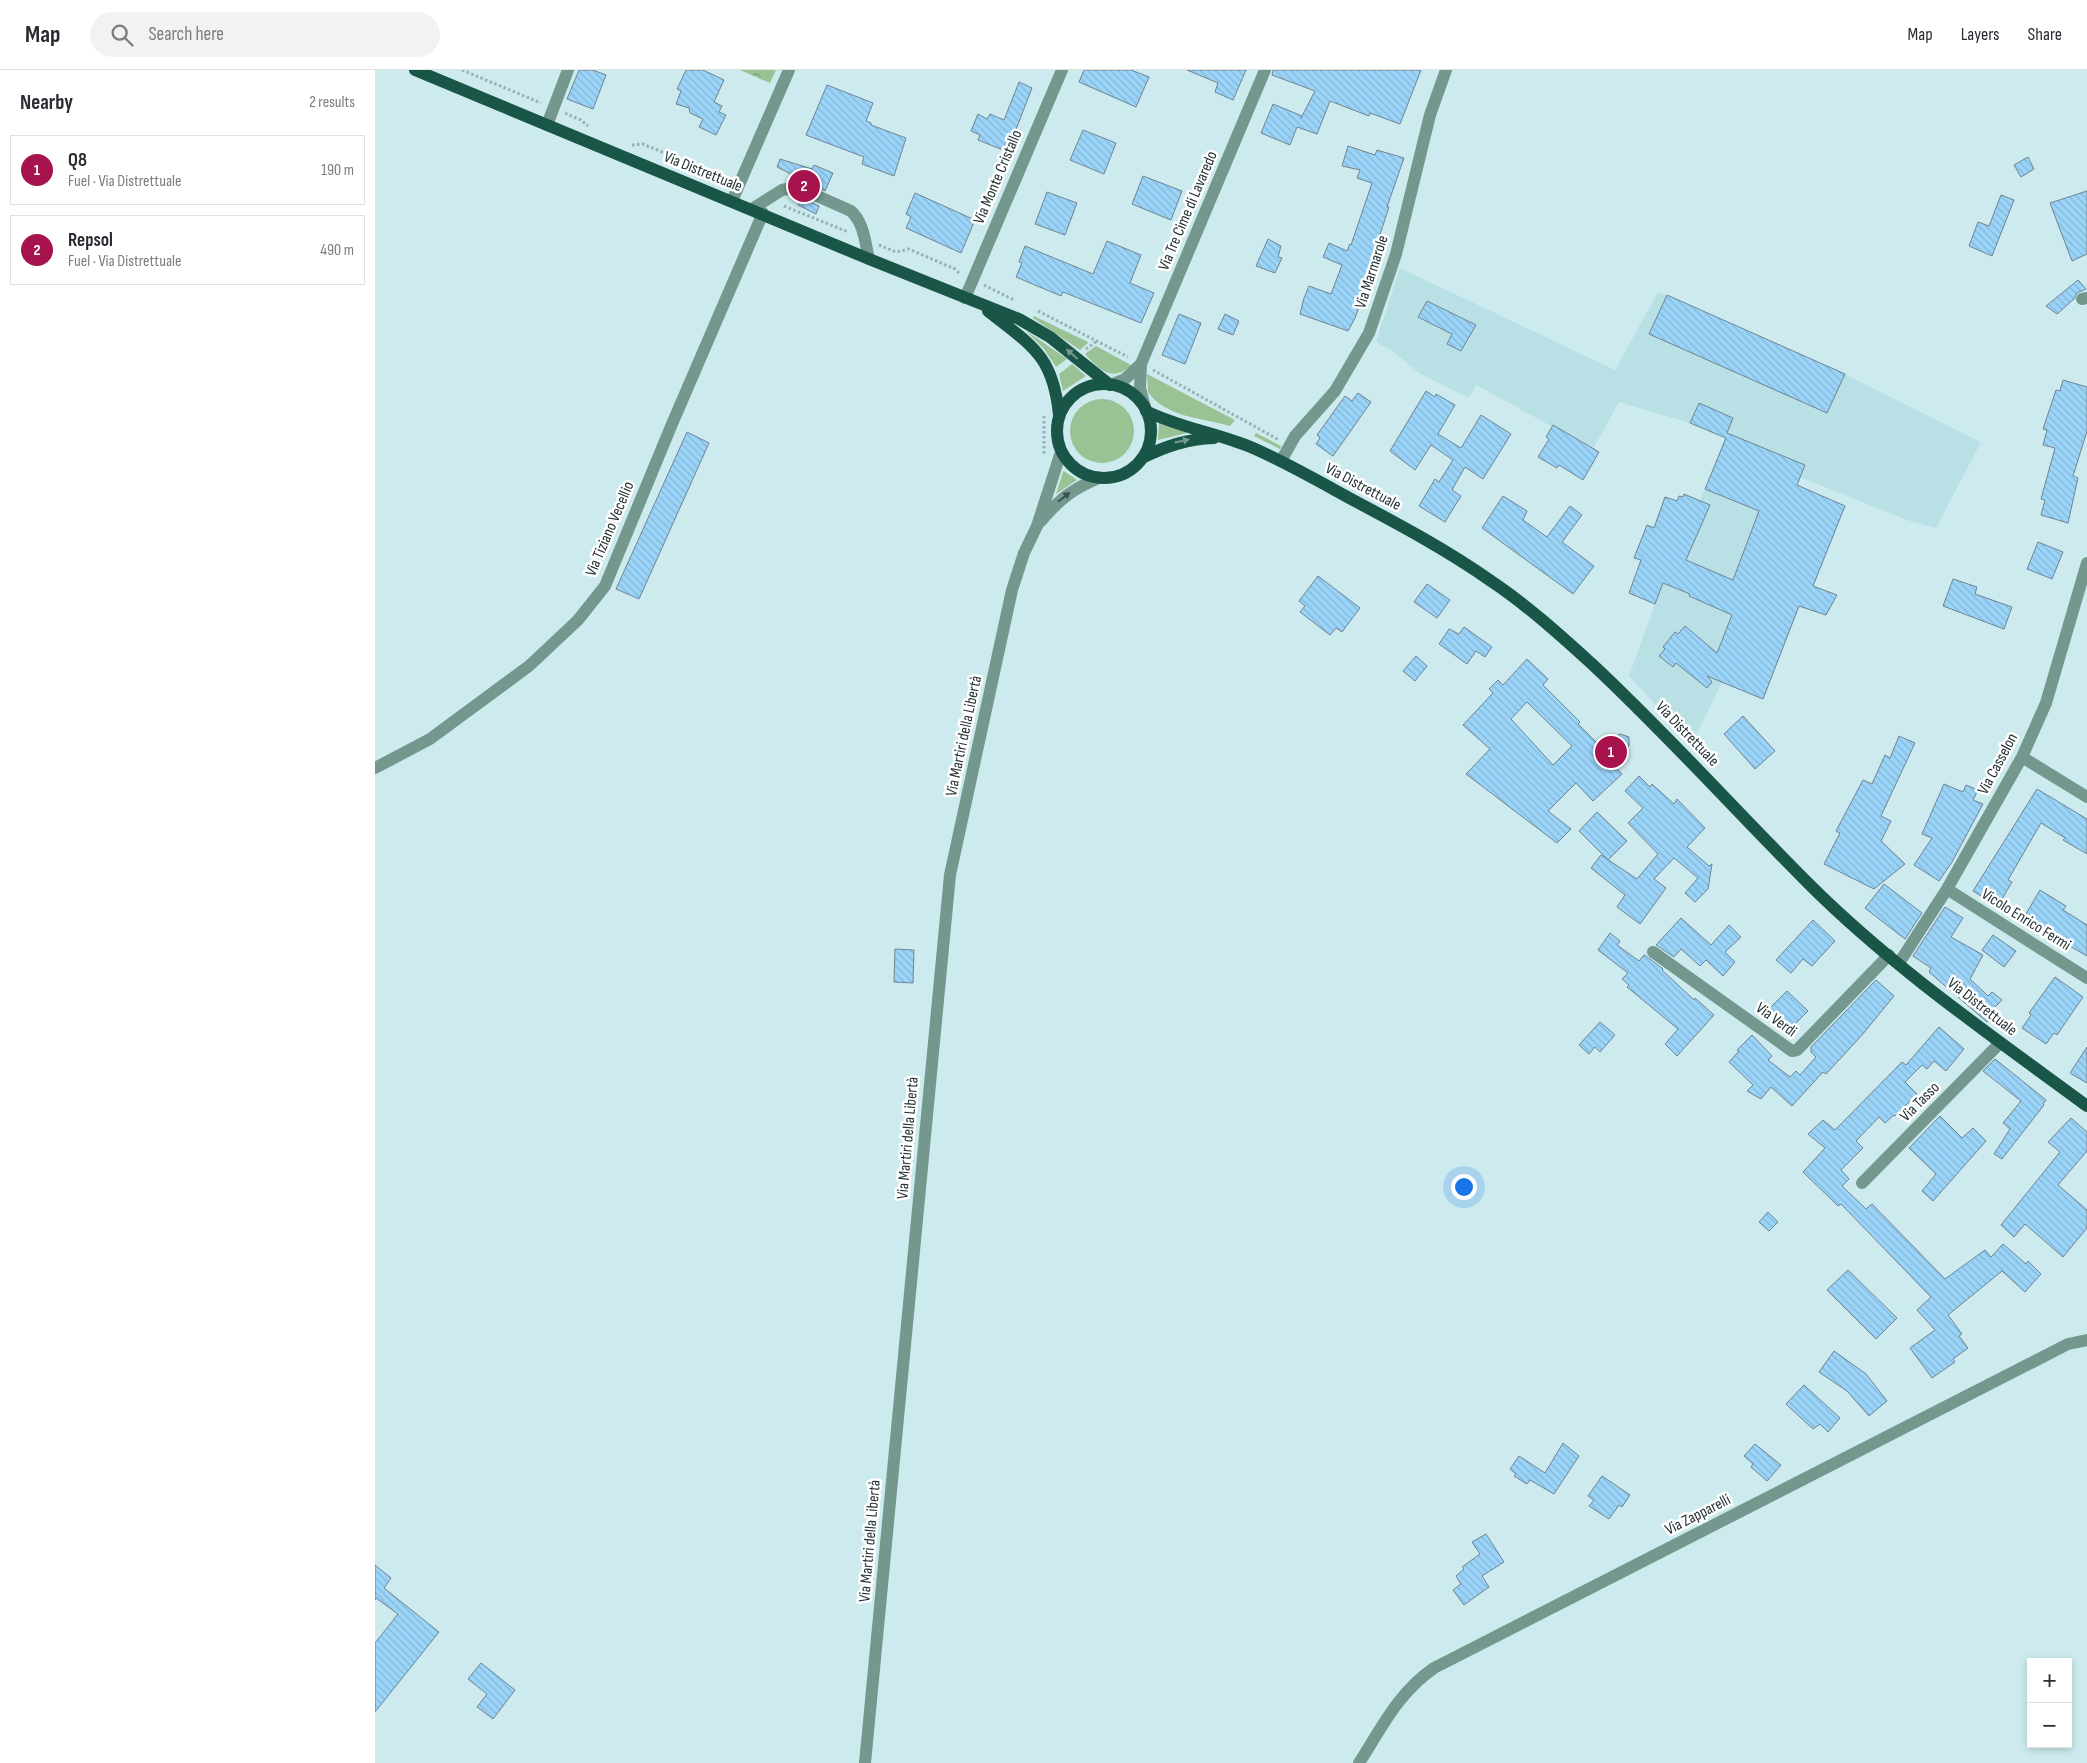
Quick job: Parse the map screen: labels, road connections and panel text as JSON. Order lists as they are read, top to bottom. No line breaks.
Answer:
{"streets":{"main road":["Via Distrettuale"],"street":["Via Monte Cristallo","Via Tre Cime di Lavaredo","Via Marmarole","Via Tiziano Vecellio","Via Martiri della Libertà","Via Casselon","Vicolo Enrico Fermi","Via Verdi","Via Tasso","Via Zapparelli"]},"crossings":[["Via Distrettuale","Via Monte Cristallo"],["Via Distrettuale","Via Tre Cime di Lavaredo"],["Via Distrettuale","Via Marmarole"],["Via Distrettuale","Via Tiziano Vecellio"],["Via Distrettuale","Via Casselon"],["Via Distrettuale","Via Verdi"],["Via Distrettuale","Via Tasso"],["Via Casselon","Vicolo Enrico Fermi"]],"page":{"header":"Map","search":"Search here","nav":["Map","Layers","Share"],"heading":["Nearby","2 results"],"list":[{"mark":"1","name":"Q8","note":"Fuel · Via Distrettuale","value":"190 m"},{"mark":"2","name":"Repsol","note":"Fuel · Via Distrettuale","value":"490 m"}],"pins":["2","1"],"map_buttons":["+","−"]}}
